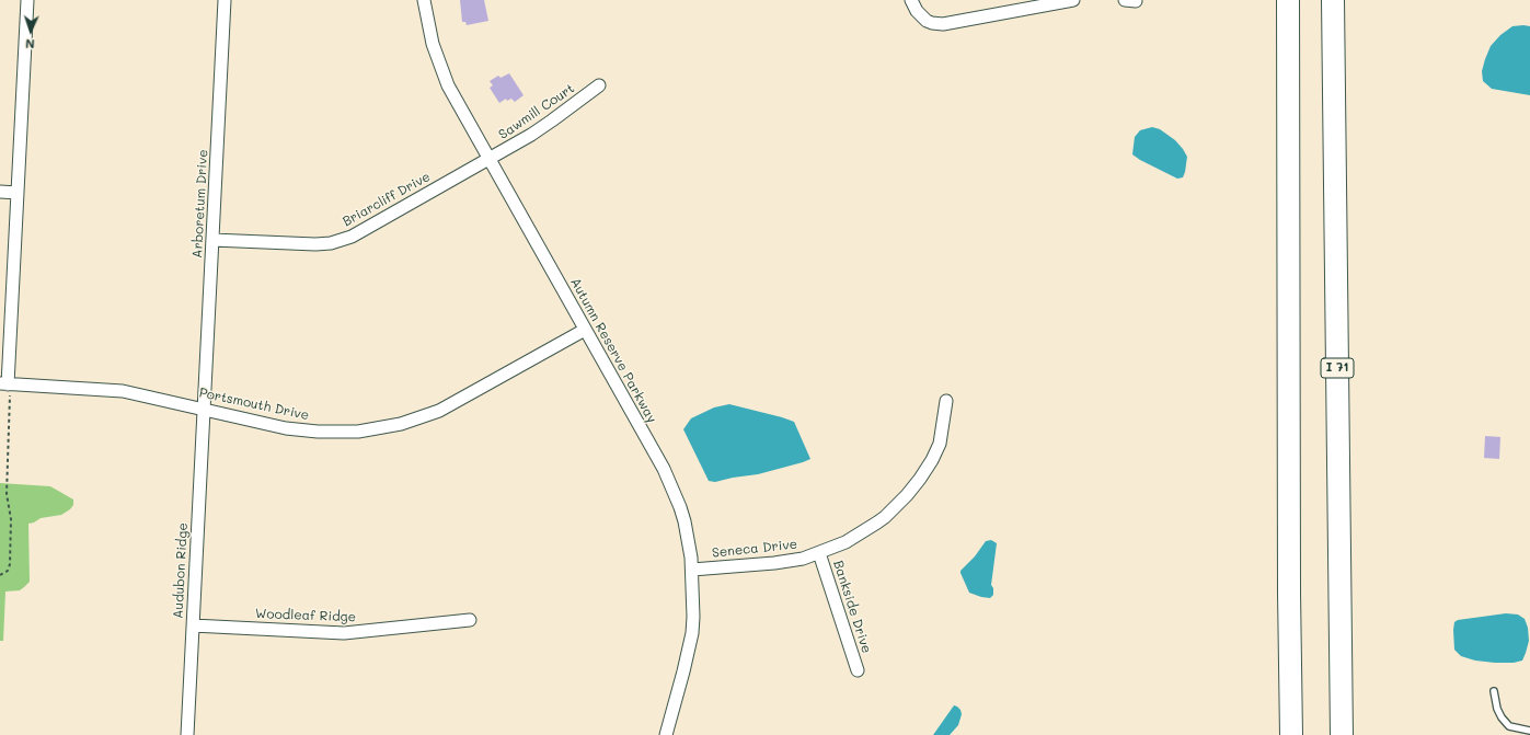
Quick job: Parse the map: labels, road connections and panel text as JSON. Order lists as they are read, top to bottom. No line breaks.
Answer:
{"streets":{"highway":["I 71"],"street":["Sawmill Court","Briarcliff Drive","Arboretum Drive","Autumn Reserve Parkway","Portsmouth Drive","Seneca Drive","Audubon Ridge","Bankside Drive","Woodleaf Ridge"]},"crossings":[["Sawmill Court","Briarcliff Drive"],["Sawmill Court","Autumn Reserve Parkway"],["Briarcliff Drive","Arboretum Drive"],["Briarcliff Drive","Autumn Reserve Parkway"],["Arboretum Drive","Portsmouth Drive"],["Arboretum Drive","Audubon Ridge"],["Autumn Reserve Parkway","Portsmouth Drive"],["Autumn Reserve Parkway","Seneca Drive"],["Portsmouth Drive","Audubon Ridge"],["Seneca Drive","Bankside Drive"],["Audubon Ridge","Woodleaf Ridge"]],"north":"bottom"}
